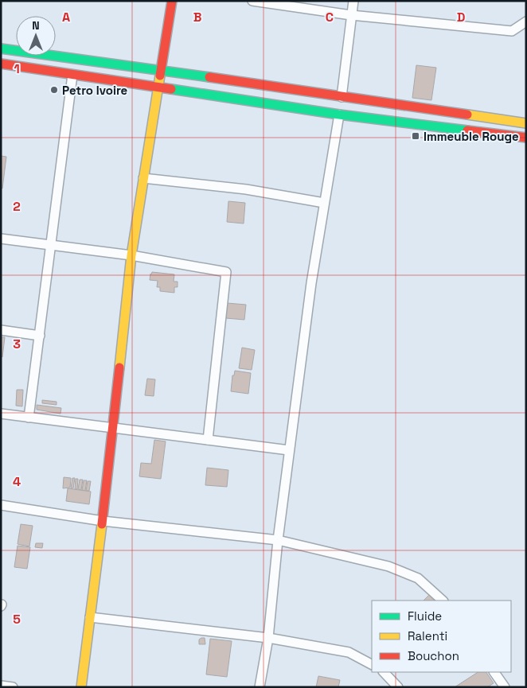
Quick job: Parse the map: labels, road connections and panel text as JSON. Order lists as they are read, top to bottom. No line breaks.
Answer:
{"places":{"other":["Petro Ivoire"],"transit":["Immeuble Rouge"]},"legend":["Fluide","Ralenti","Bouchon"],"north":"top","grid":{"columns":["A","B","C","D"],"rows":["1","2","3","4","5"]}}
